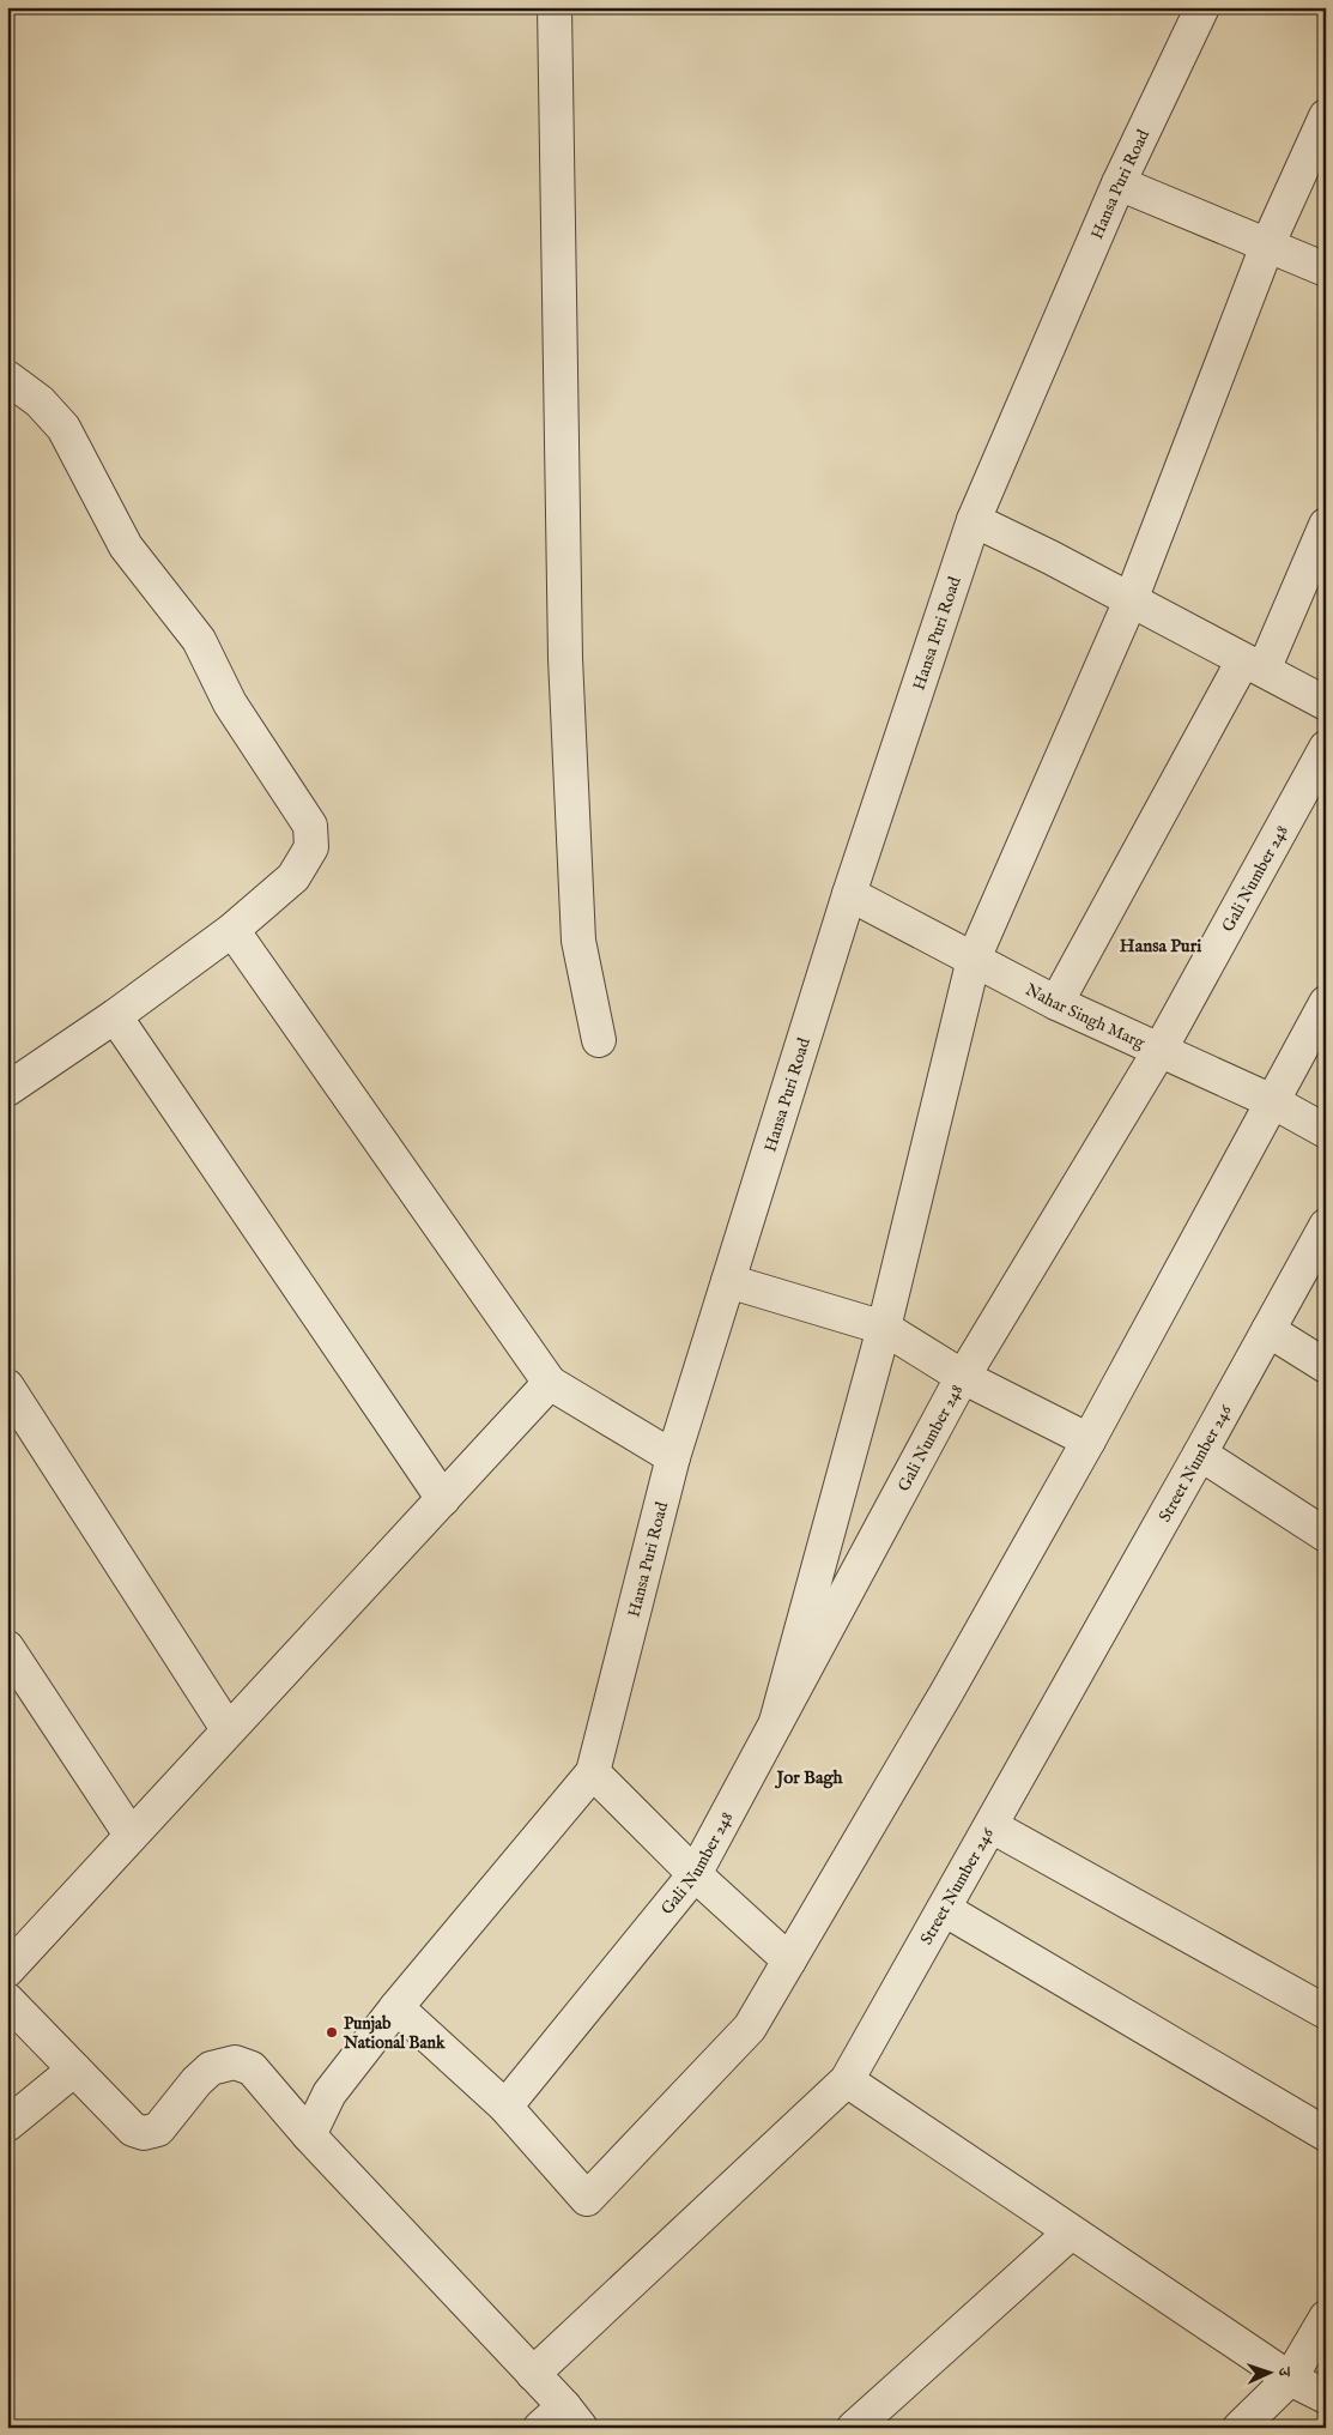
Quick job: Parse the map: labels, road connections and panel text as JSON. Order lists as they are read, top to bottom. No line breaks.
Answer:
{"streets":{"street":["Hansa Puri Road","Gali Number 248","Nahar Singh Marg","Street Number 246"]},"crossings":[["Hansa Puri Road","Nahar Singh Marg"],["Gali Number 248","Nahar Singh Marg"]],"districts":["Hansa Puri","Jor Bagh"],"places":["Punjab National Bank"],"north":"right"}
